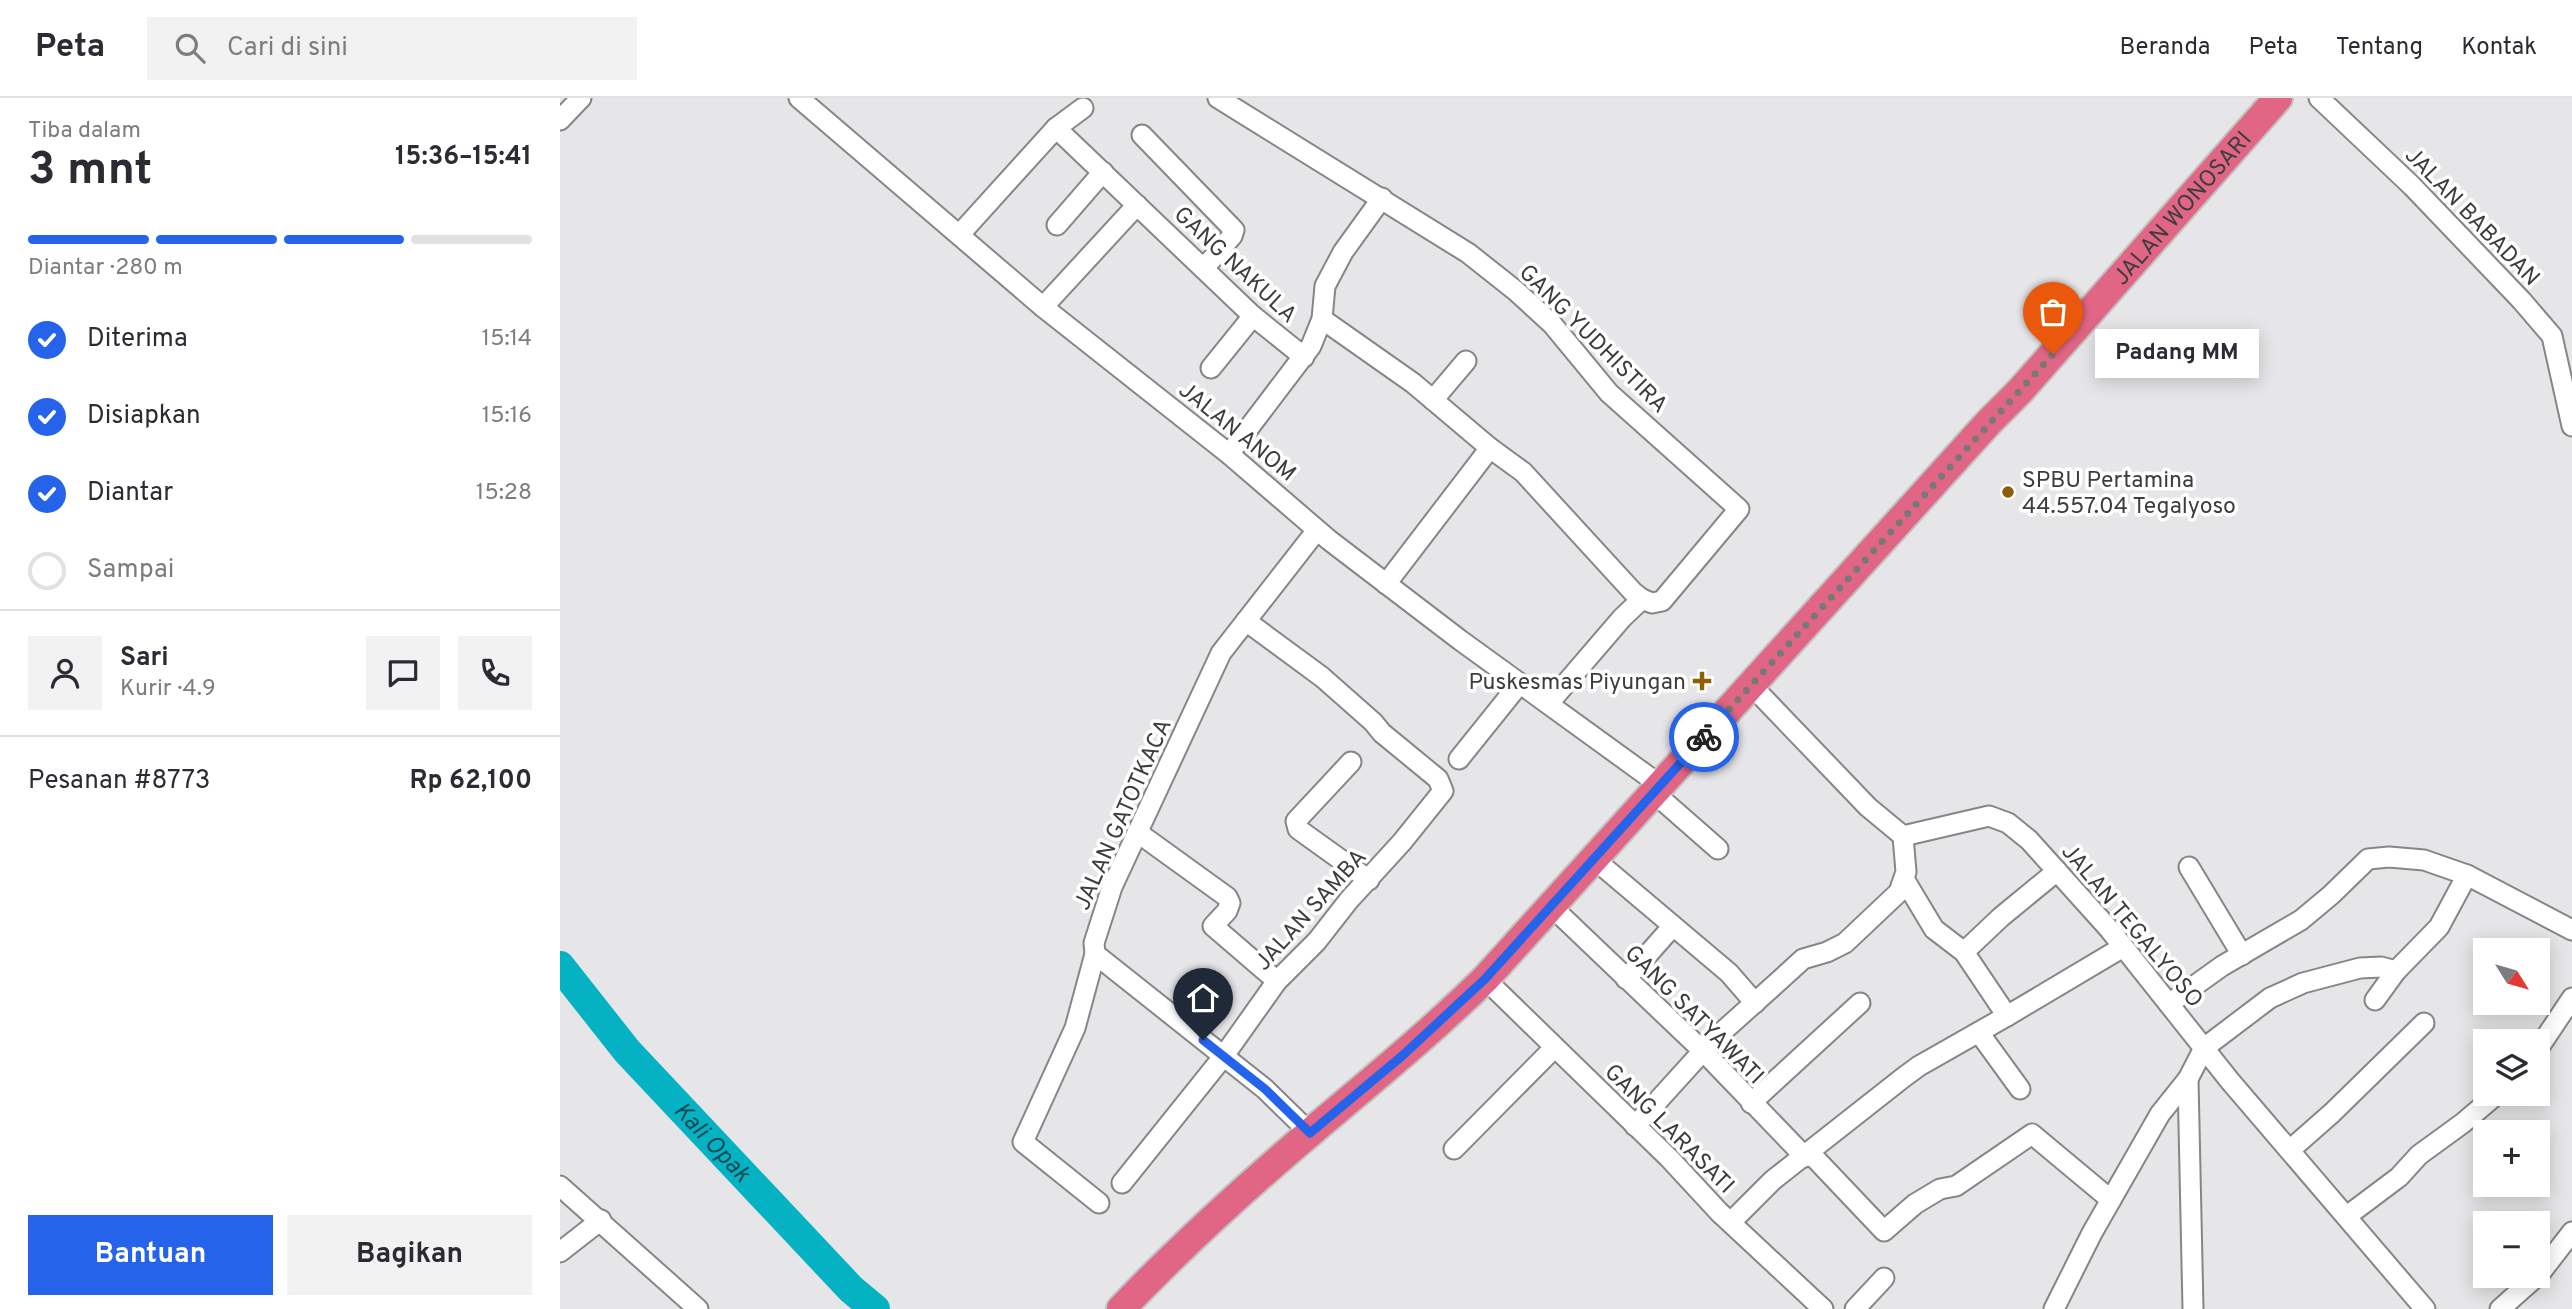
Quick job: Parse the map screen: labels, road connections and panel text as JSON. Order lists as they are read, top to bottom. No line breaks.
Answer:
{"streets":{"highway":["JALAN WONOSARI"],"street":["JALAN BABADAN","GANG NAKULA","GANG YUDHISTIRA","JALAN ANOM","JALAN GATOTKACA","JALAN SAMBA","JALAN TEGALYOSO","GANG SATYAWATI","GANG LARASATI"]},"crossings":[["JALAN WONOSARI","JALAN ANOM"],["JALAN WONOSARI","GANG SATYAWATI"],["JALAN WONOSARI","GANG LARASATI"],["GANG YUDHISTIRA","JALAN ANOM"],["JALAN ANOM","JALAN GATOTKACA"],["JALAN GATOTKACA","JALAN SAMBA"]],"water":["Kali Opak"],"places":{"other":["Padang MM","SPBU Pertamina 44.557.04 Tegalyoso"],"health":["Puskesmas Piyungan"]},"north":"bottom right","page":{"header":"Peta","search":"Cari di sini","nav":["Beranda","Peta","Tentang","Kontak"],"heading":["3 mnt","Tiba dalam","15:36–15:41"],"panel":["Sari","Kurir · 4.9","Pesanan #8773","Rp 62,100"],"bar":"Diantar · 280 m","list":[["Diterima","15:14"],["Disiapkan","15:16"],["Diantar","15:28"],"Sampai"],"bubble":"Padang MM","map_buttons":["+","−"],"buttons":["Bantuan","Bagikan"]}}
